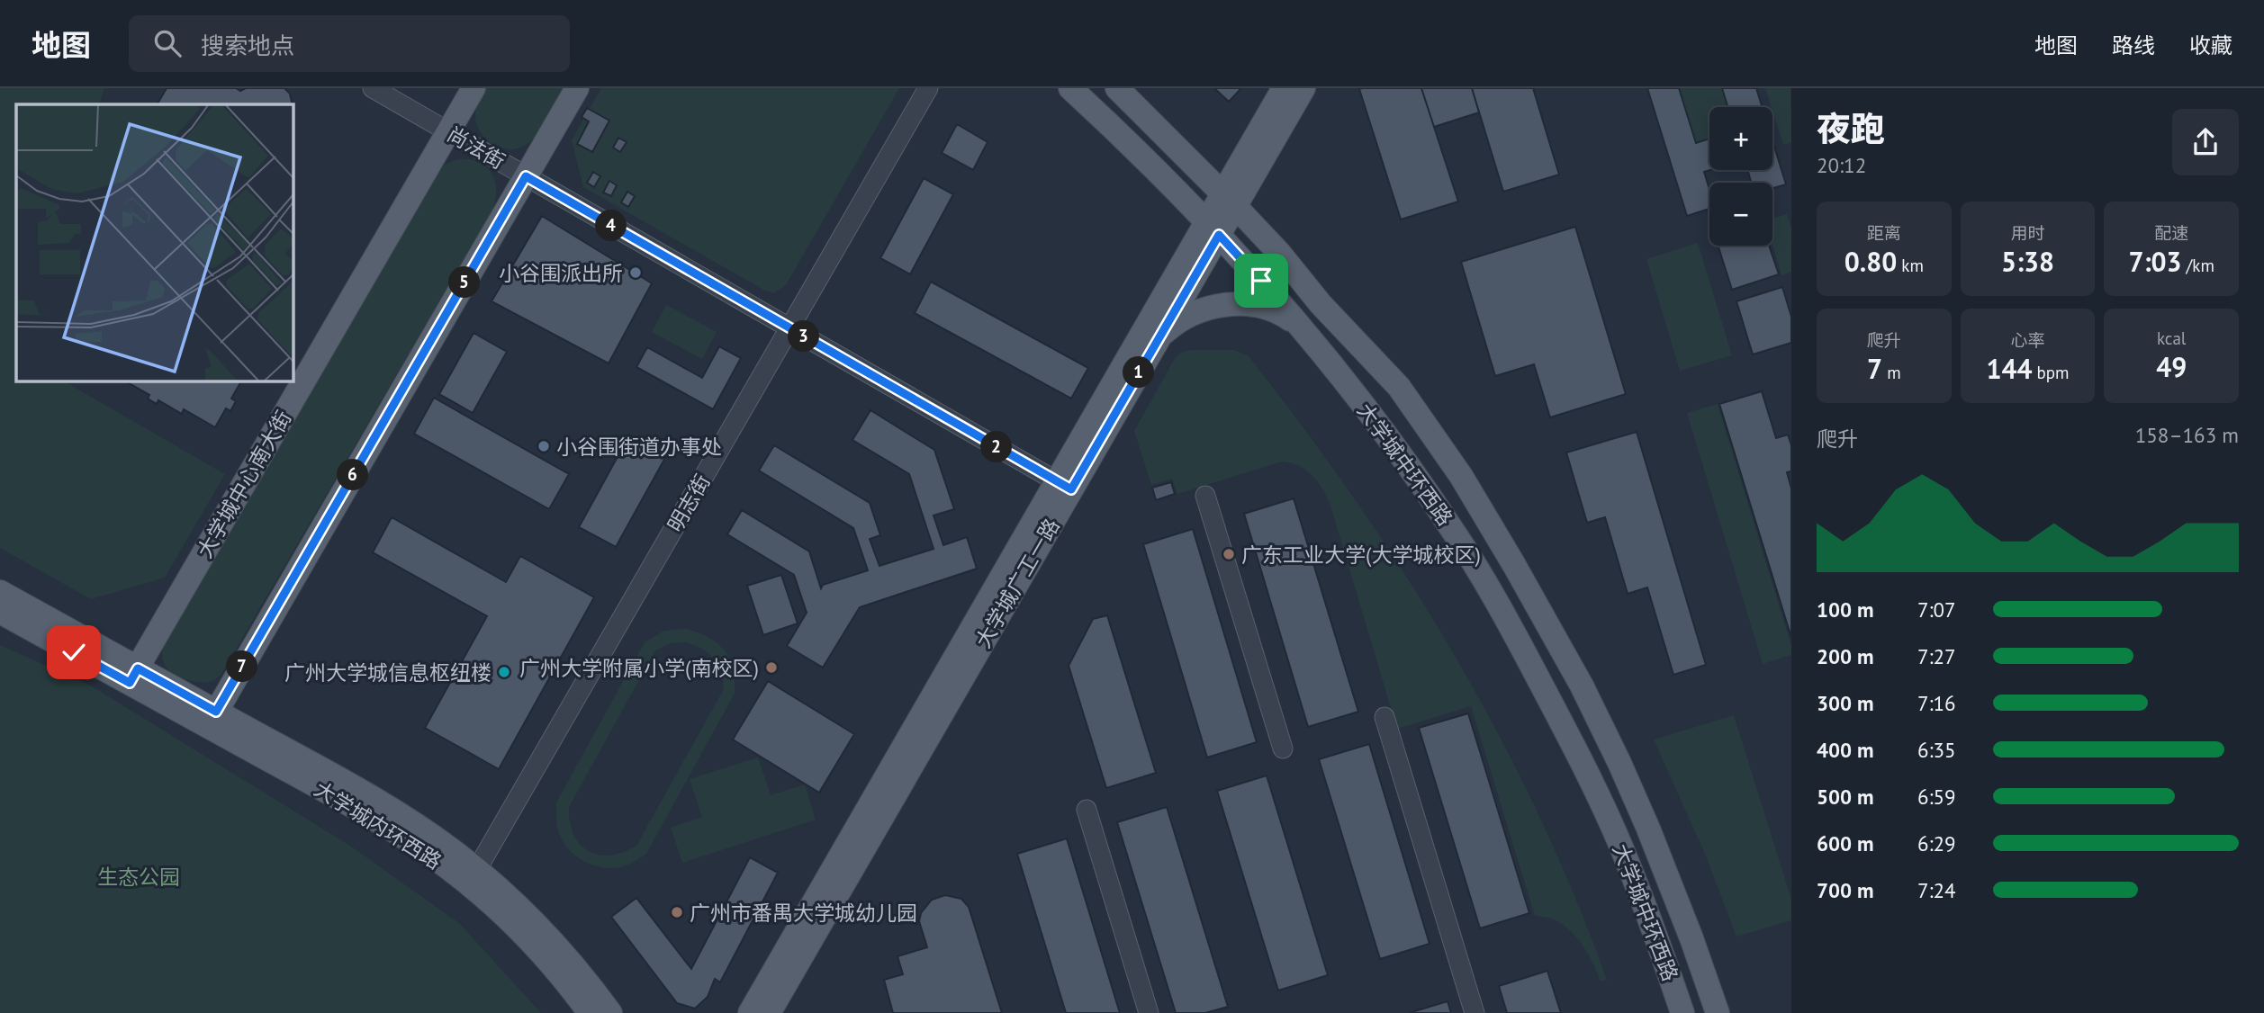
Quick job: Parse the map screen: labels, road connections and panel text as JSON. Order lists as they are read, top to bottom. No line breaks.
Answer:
{"streets":{"main road":["大学城中环西路","大学城中心南大街","大学城广工一路","大学城内环西路"],"street":["尚法街","明志街"]},"crossings":[["尚法街","大学城中心南大街"],["尚法街","明志街"],["尚法街","大学城广工一路"],["大学城中环西路","大学城广工一路"],["大学城中心南大街","大学城内环西路"],["明志街","大学城内环西路"]],"parks":["生态公园"],"places":["小谷围派出所","小谷围街道办事处","广东工业大学(大学城校区)","广州大学附属小学(南校区)","广州大学城信息枢纽楼","广州市番禺大学城幼儿园"],"page":{"header":"地图","search":"搜索地点","nav":["地图","路线","收藏"],"heading":["夜跑","20:12"],"map_buttons":["+","−"],"stats":[["距离","0.80 km"],["用时","5:38"],["配速","7:03 /km"],["爬升","7 m"],["心率","144 bpm"],["kcal","49"]],"pins":["4","5","3","1","2","6","7"],"chart":["爬升","158–163 m"],"list":[{"name":"100 m","note":"7:07"},{"name":"200 m","note":"7:27"},{"name":"300 m","note":"7:16"},{"name":"400 m","note":"6:35"},{"name":"500 m","note":"6:59"},{"name":"600 m","note":"6:29"},{"name":"700 m","note":"7:24"}]}}
